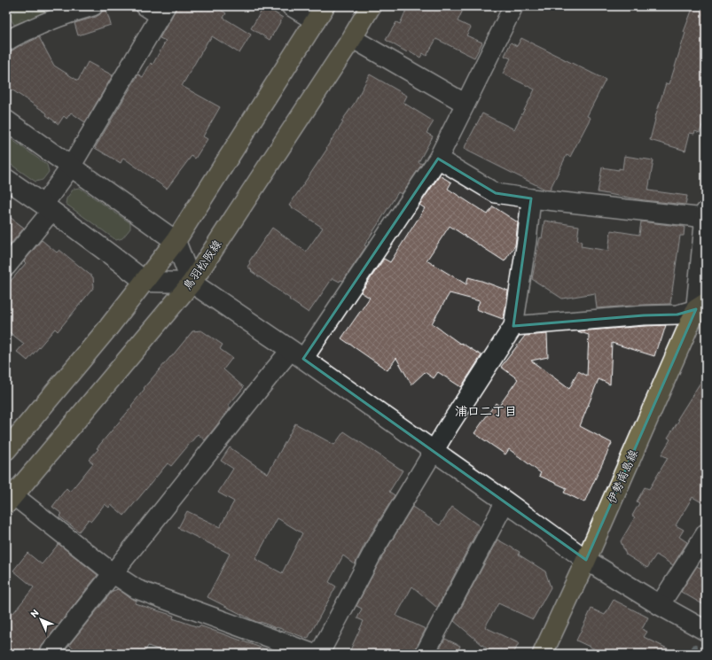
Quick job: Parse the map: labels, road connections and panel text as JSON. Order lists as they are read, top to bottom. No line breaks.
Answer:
{"streets":{"main road":["鳥羽松阪線","伊勢南島線"]},"districts":["浦口二丁目"],"north":"top left"}
